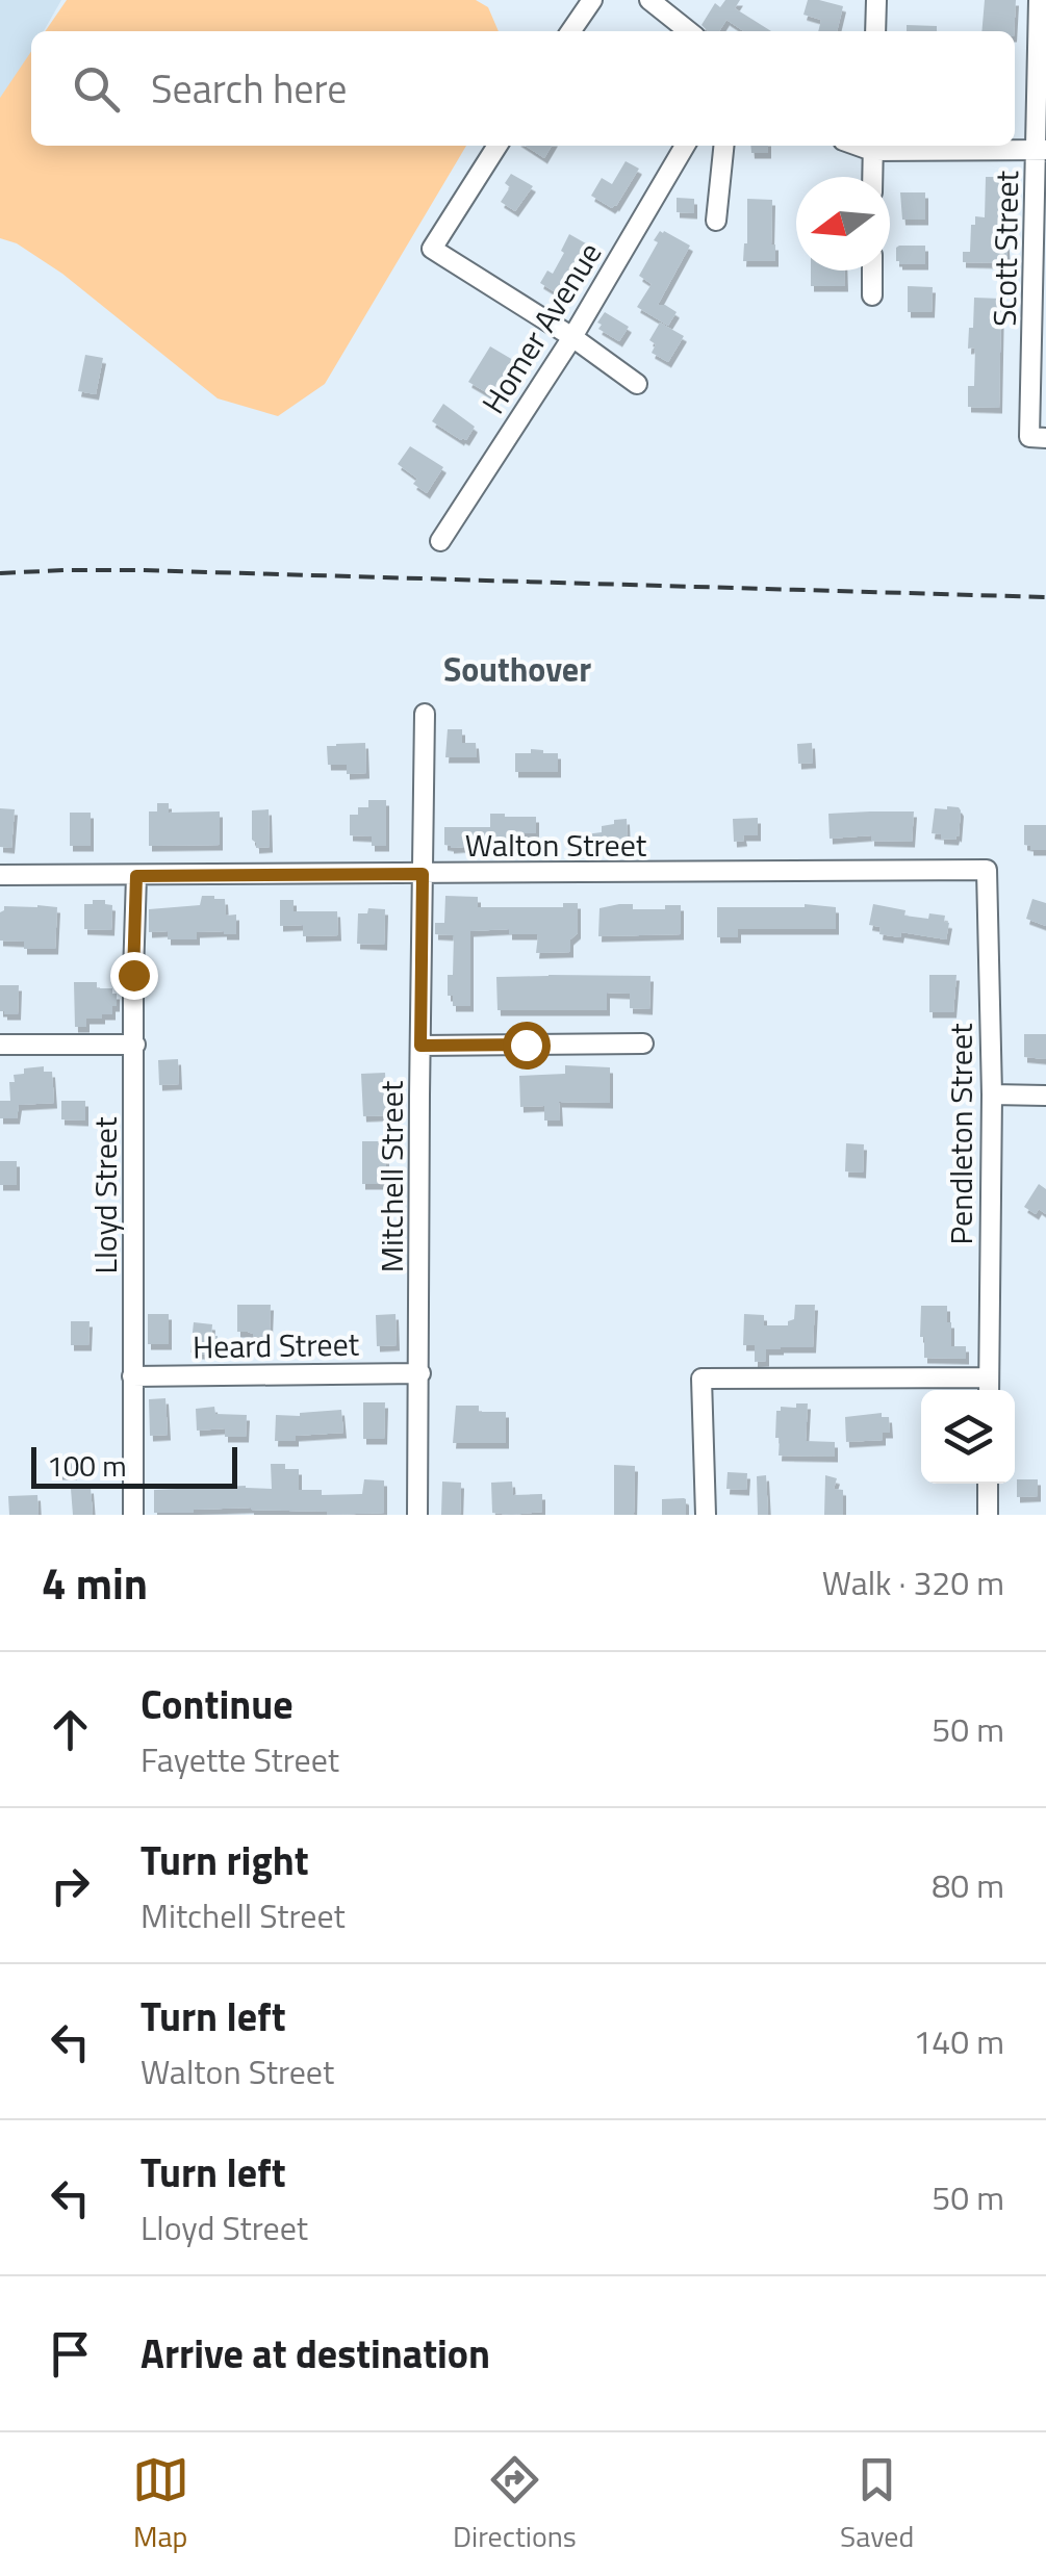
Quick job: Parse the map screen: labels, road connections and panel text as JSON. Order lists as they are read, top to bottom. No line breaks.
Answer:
{"streets":{"street":["Scott Street","Homer Avenue","Walton Street","Pendleton Street","Mitchell Street","Lloyd Street","Heard Street"]},"crossings":[["Walton Street","Pendleton Street"],["Walton Street","Mitchell Street"],["Walton Street","Lloyd Street"],["Mitchell Street","Heard Street"],["Lloyd Street","Heard Street"]],"districts":["Southover"],"scale_bar":"100 m","north":"left","page":{"search":"Search here","scale":"100 m","heading":["4 min","Walk · 320 m"],"list":[["Continue","Fayette Street","50 m"],["Turn right","Mitchell Street","80 m"],["Turn left","Walton Street","140 m"],["Turn left","Lloyd Street","50 m"],"Arrive at destination"],"nav":["Map","Directions","Saved"]}}
